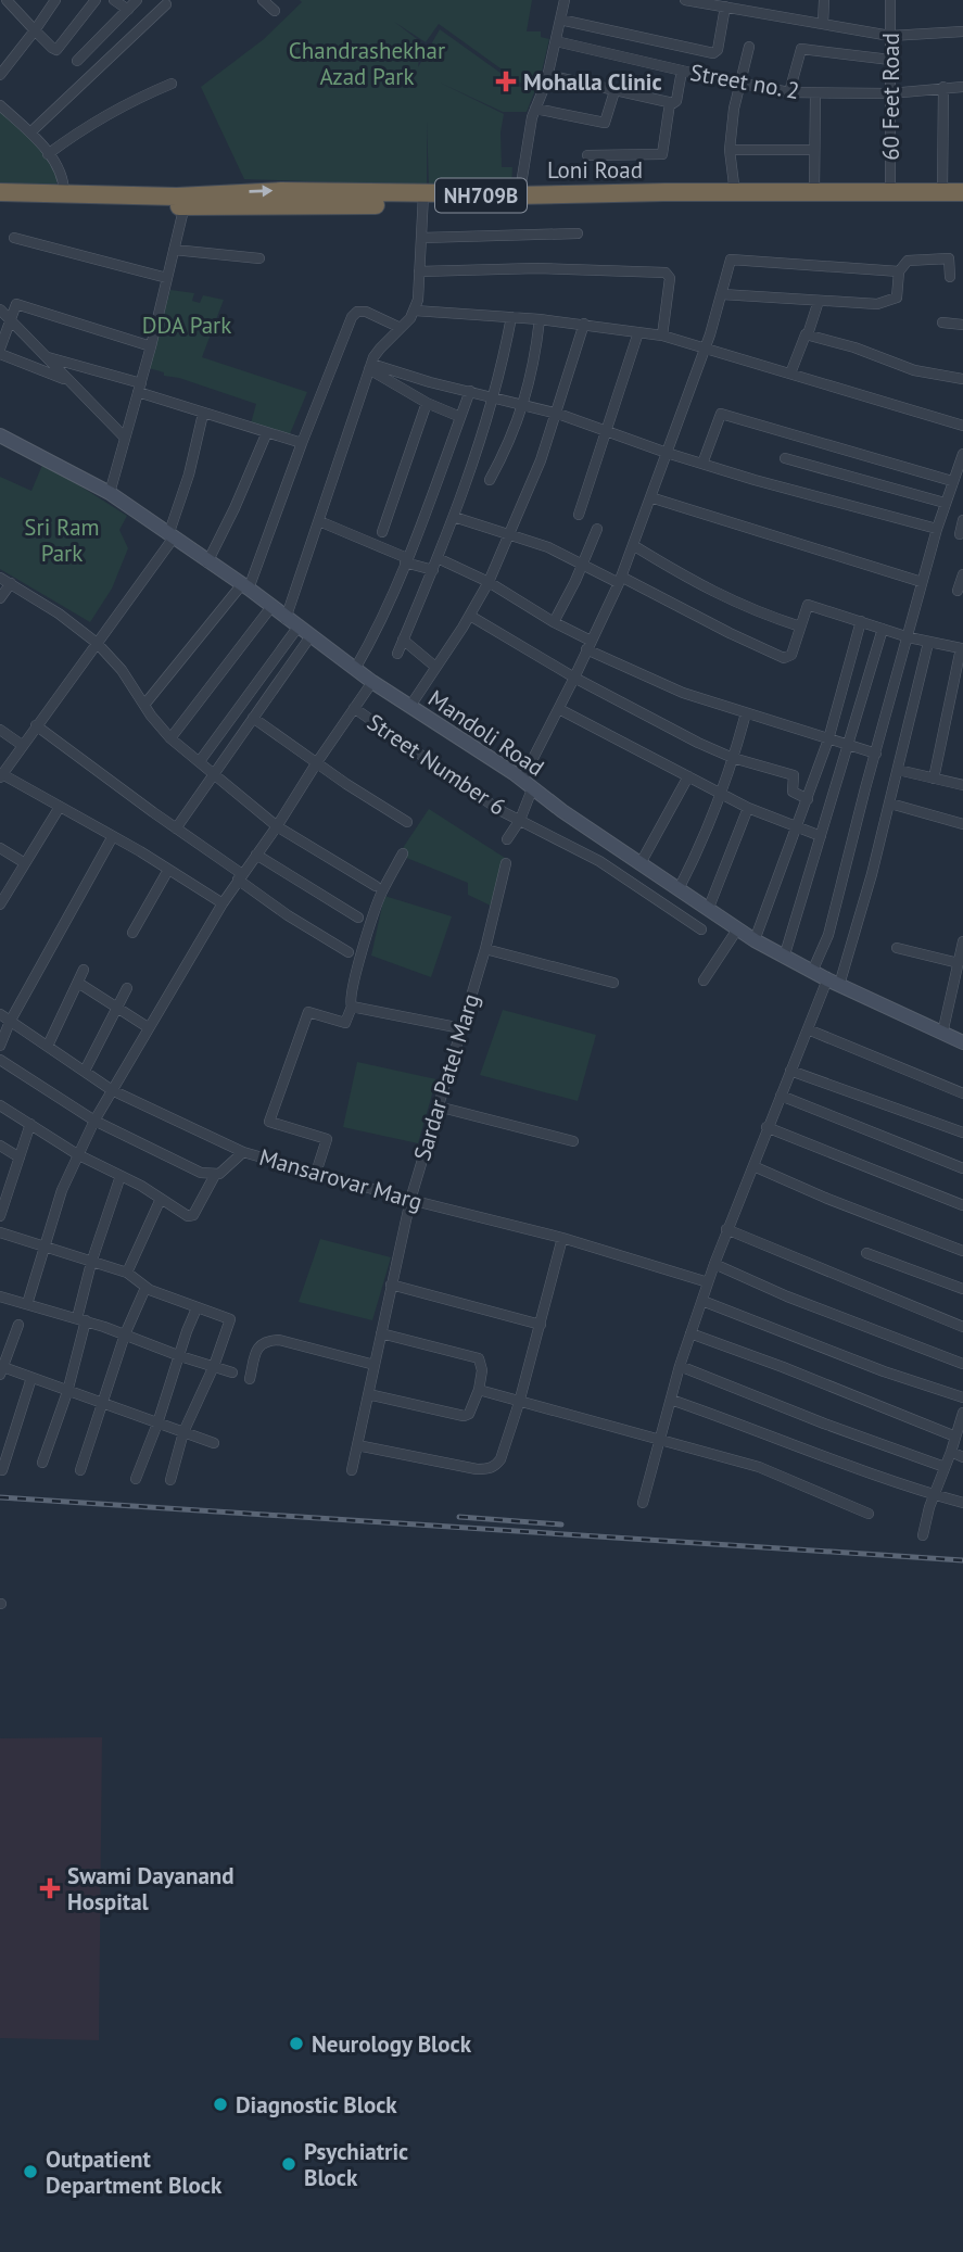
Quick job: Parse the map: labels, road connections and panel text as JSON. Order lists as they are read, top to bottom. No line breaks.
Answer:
{"streets":{"highway":["Loni Road","NH709B"],"street":["Street no. 2","60 Feet Road","Mandoli Road","Street Number 6","Sardar Patel Marg","Mansarovar Marg"]},"crossings":[["Street no. 2","60 Feet Road"],["60 Feet Road","Loni Road"],["Sardar Patel Marg","Mansarovar Marg"]],"parks":["Chandrashekhar Azad Park","DDA Park","Sri Ram Park"],"places":{"health":["Mohalla Clinic","Swami Dayanand Hospital"],"other":["Neurology Block","Diagnostic Block","Psychiatric Block","Outpatient Department Block"]}}
